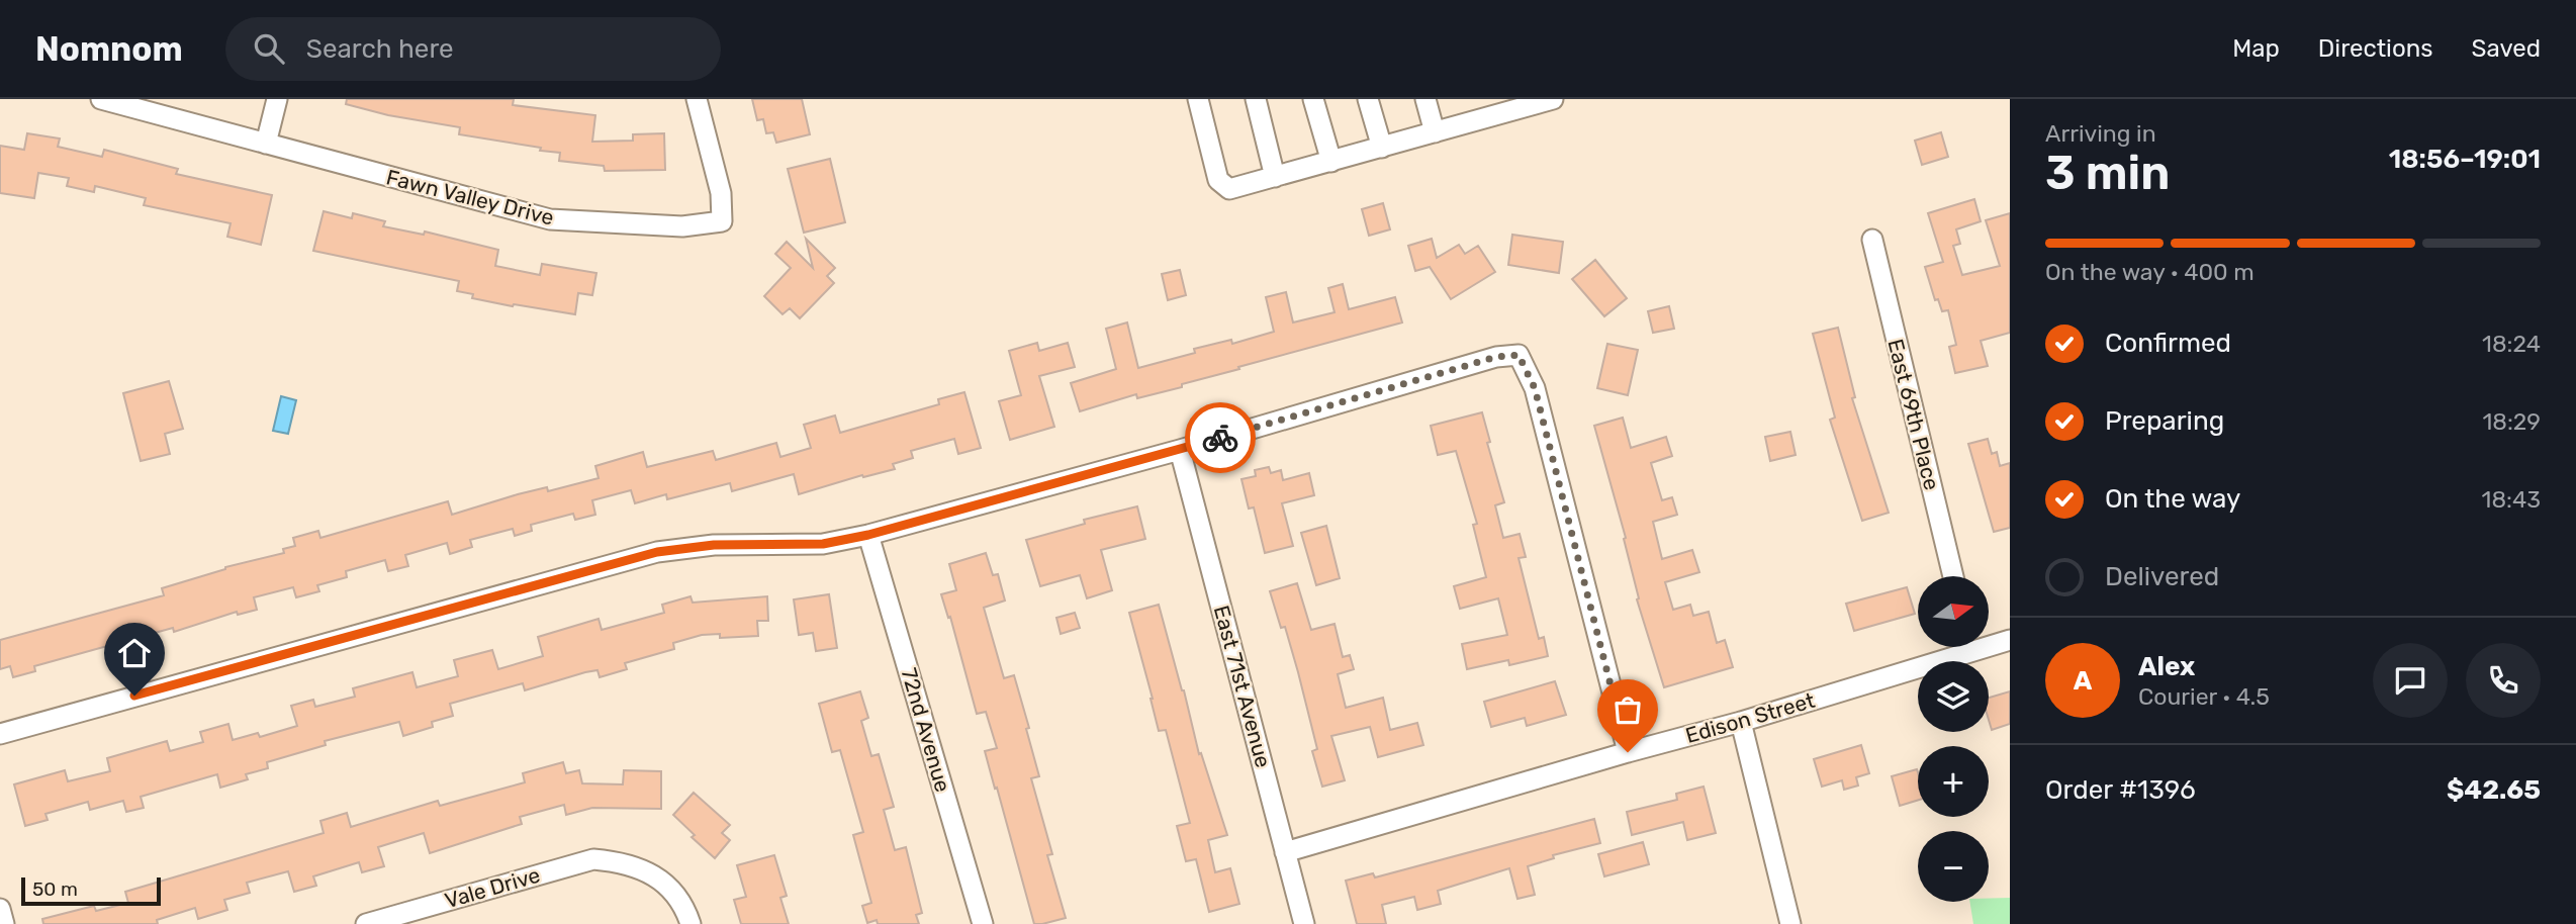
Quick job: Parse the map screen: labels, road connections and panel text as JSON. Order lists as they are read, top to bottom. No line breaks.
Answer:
{"streets":{"street":["Fawn Valley Drive","East 69th Place","East 71st Avenue","Edison Street","72nd Avenue","Vale Drive"]},"crossings":[["East 71st Avenue","Edison Street"]],"scale_bar":"50 m","north":"right","page":{"header":"Nomnom","search":"Search here","nav":["Map","Directions","Saved"],"heading":["3 min","Arriving in","18:56–19:01"],"panel":["Alex","Courier · 4.5","Order #1396","$42.65"],"bar":"On the way · 400 m","list":[["Confirmed","18:24"],["Preparing","18:29"],["On the way","18:43"],"Delivered"],"map_buttons":["+","−"],"round":"A","scale":"50 m"}}
